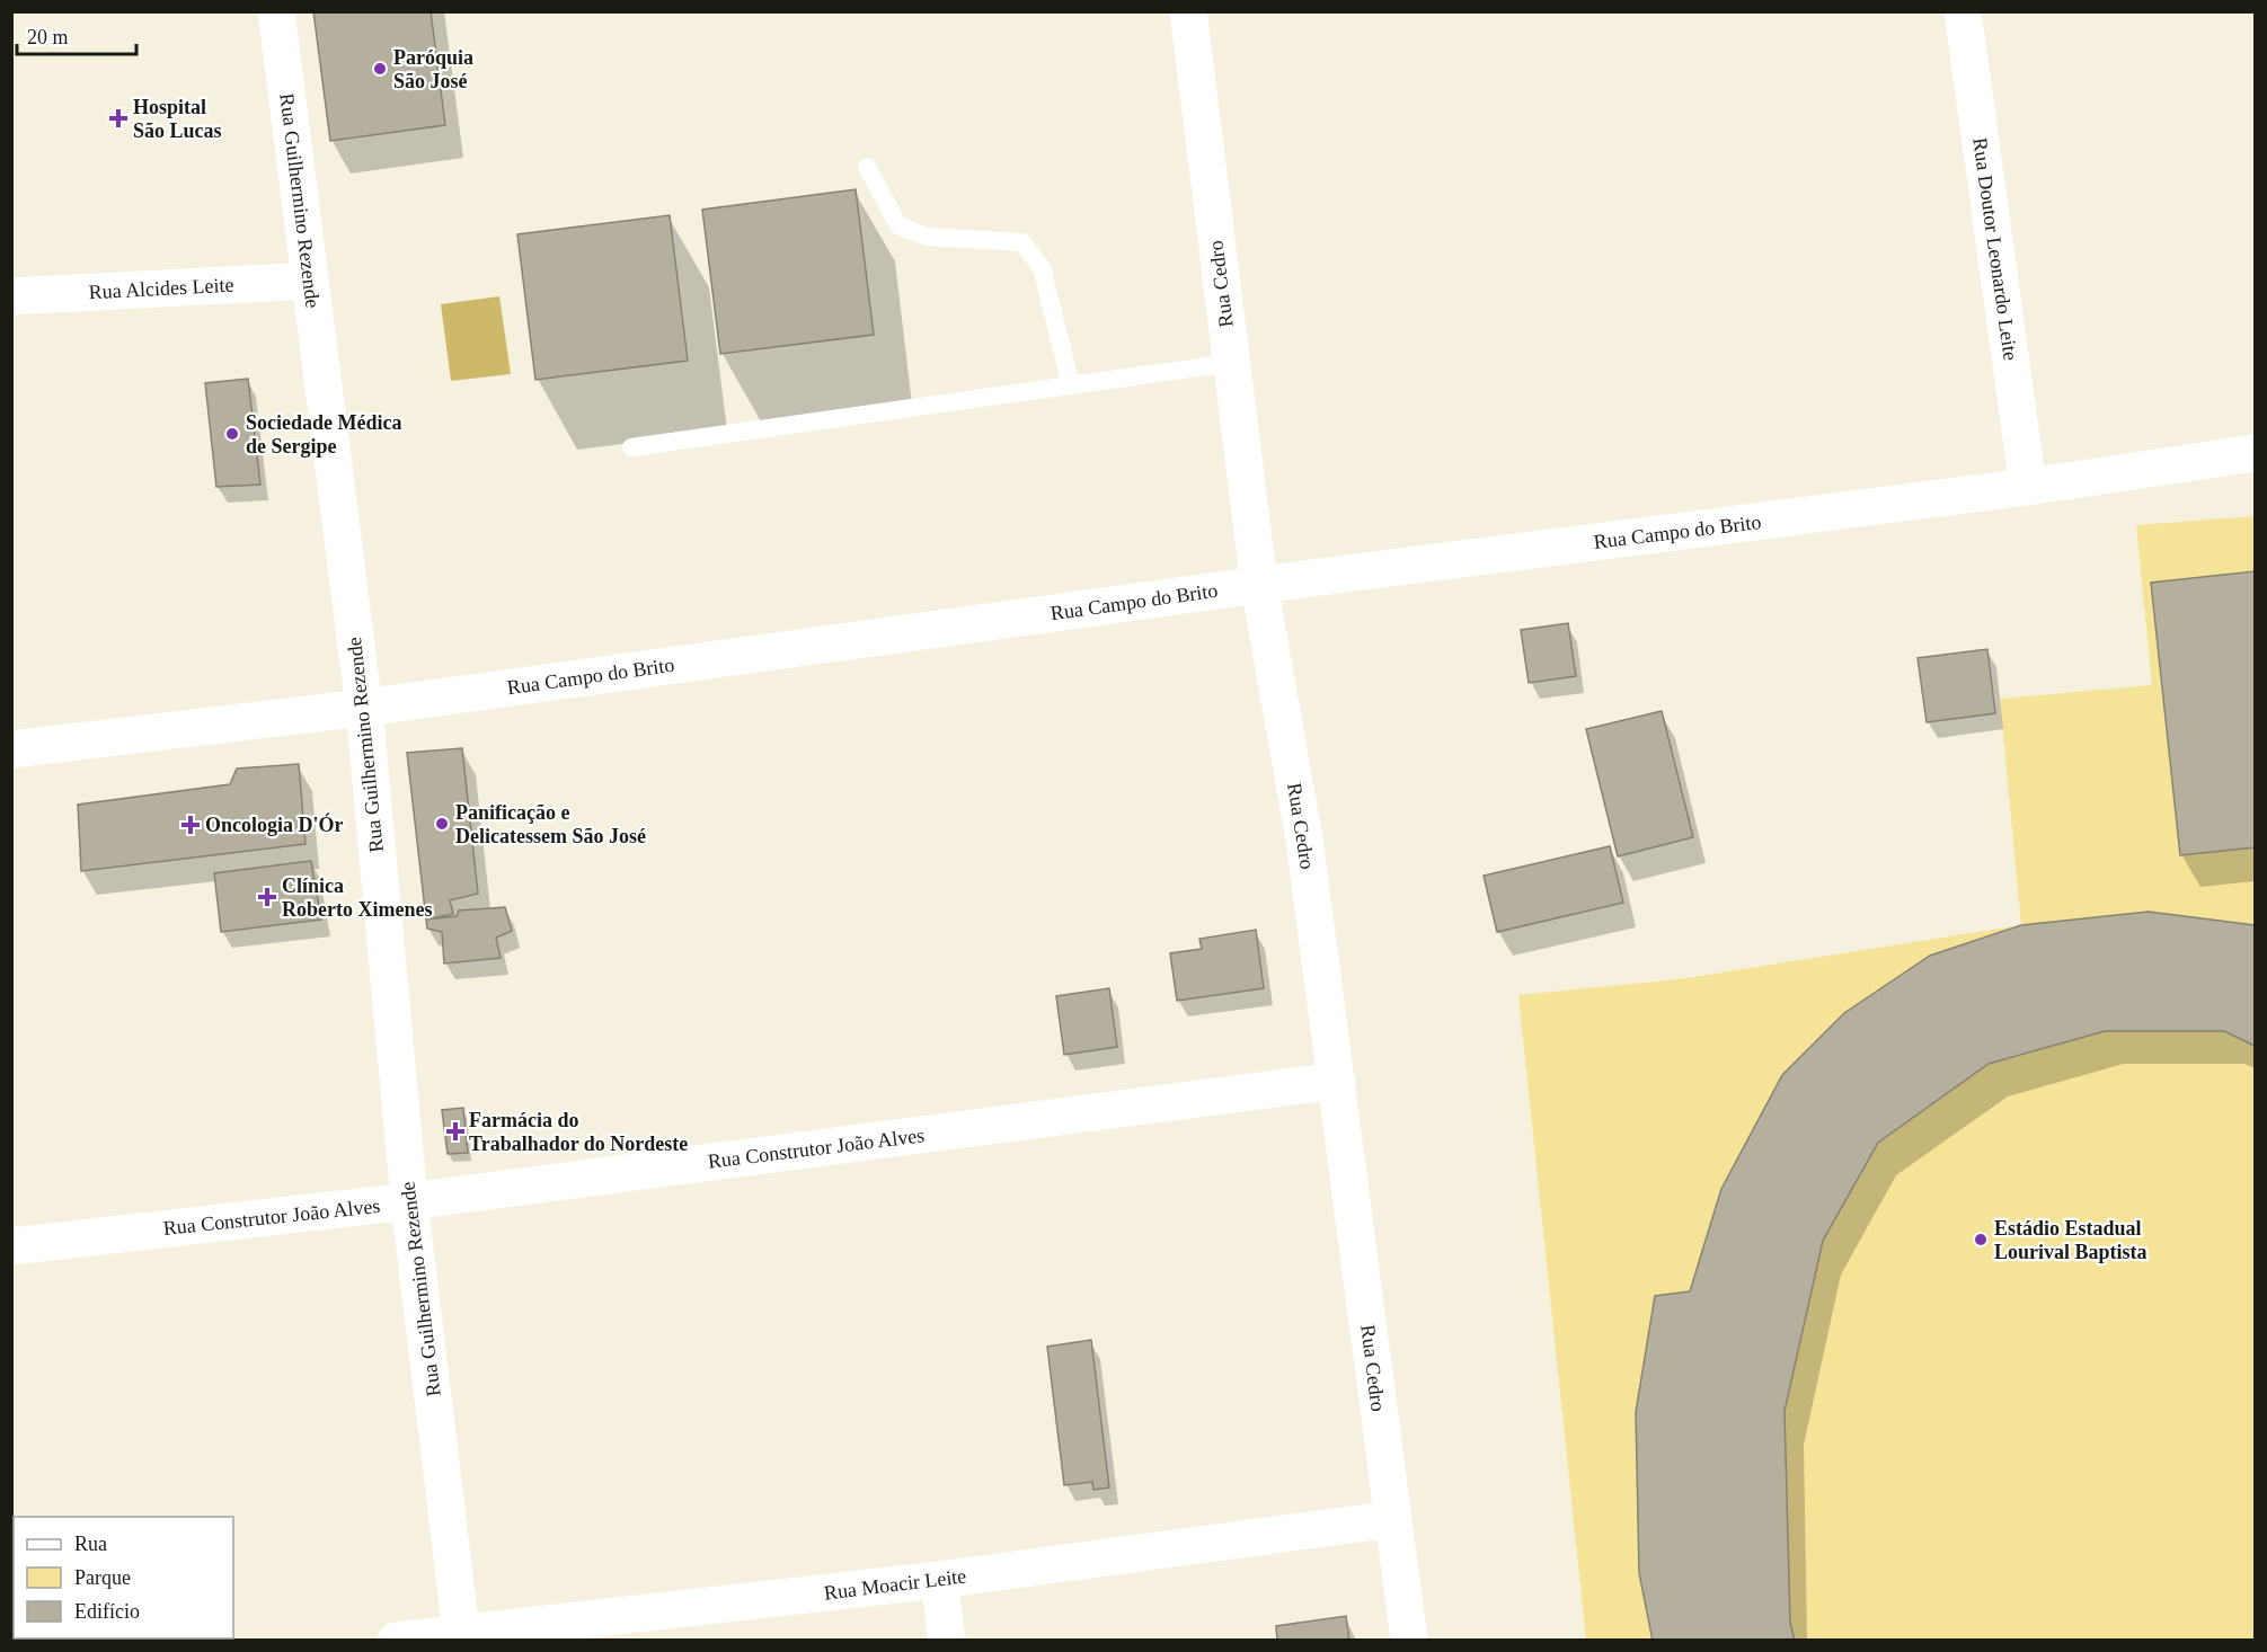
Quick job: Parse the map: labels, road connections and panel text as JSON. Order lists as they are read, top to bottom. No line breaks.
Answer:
{"streets":{"street":["Rua Guilhermino Rezende","Rua Doutor Leonardo Leite","Rua Cedro","Rua Alcides Leite","Rua Campo do Brito","Rua Construtor João Alves","Rua Moacir Leite"]},"crossings":[["Rua Guilhermino Rezende","Rua Alcides Leite"],["Rua Guilhermino Rezende","Rua Campo do Brito"],["Rua Guilhermino Rezende","Rua Construtor João Alves"],["Rua Guilhermino Rezende","Rua Moacir Leite"],["Rua Doutor Leonardo Leite","Rua Campo do Brito"],["Rua Cedro","Rua Campo do Brito"],["Rua Cedro","Rua Construtor João Alves"],["Rua Cedro","Rua Moacir Leite"]],"places":{"other":["Paróquia São José","Sociedade Médica de Sergipe","Panificação e Delicatessem São José","Estádio Estadual Lourival Baptista"],"health":["Hospital São Lucas","Oncologia D'Ór","Clínica Roberto Ximenes","Farmácia do Trabalhador do Nordeste"]},"legend":["Rua","Parque","Edifício"],"scale_bar":"20 m"}
